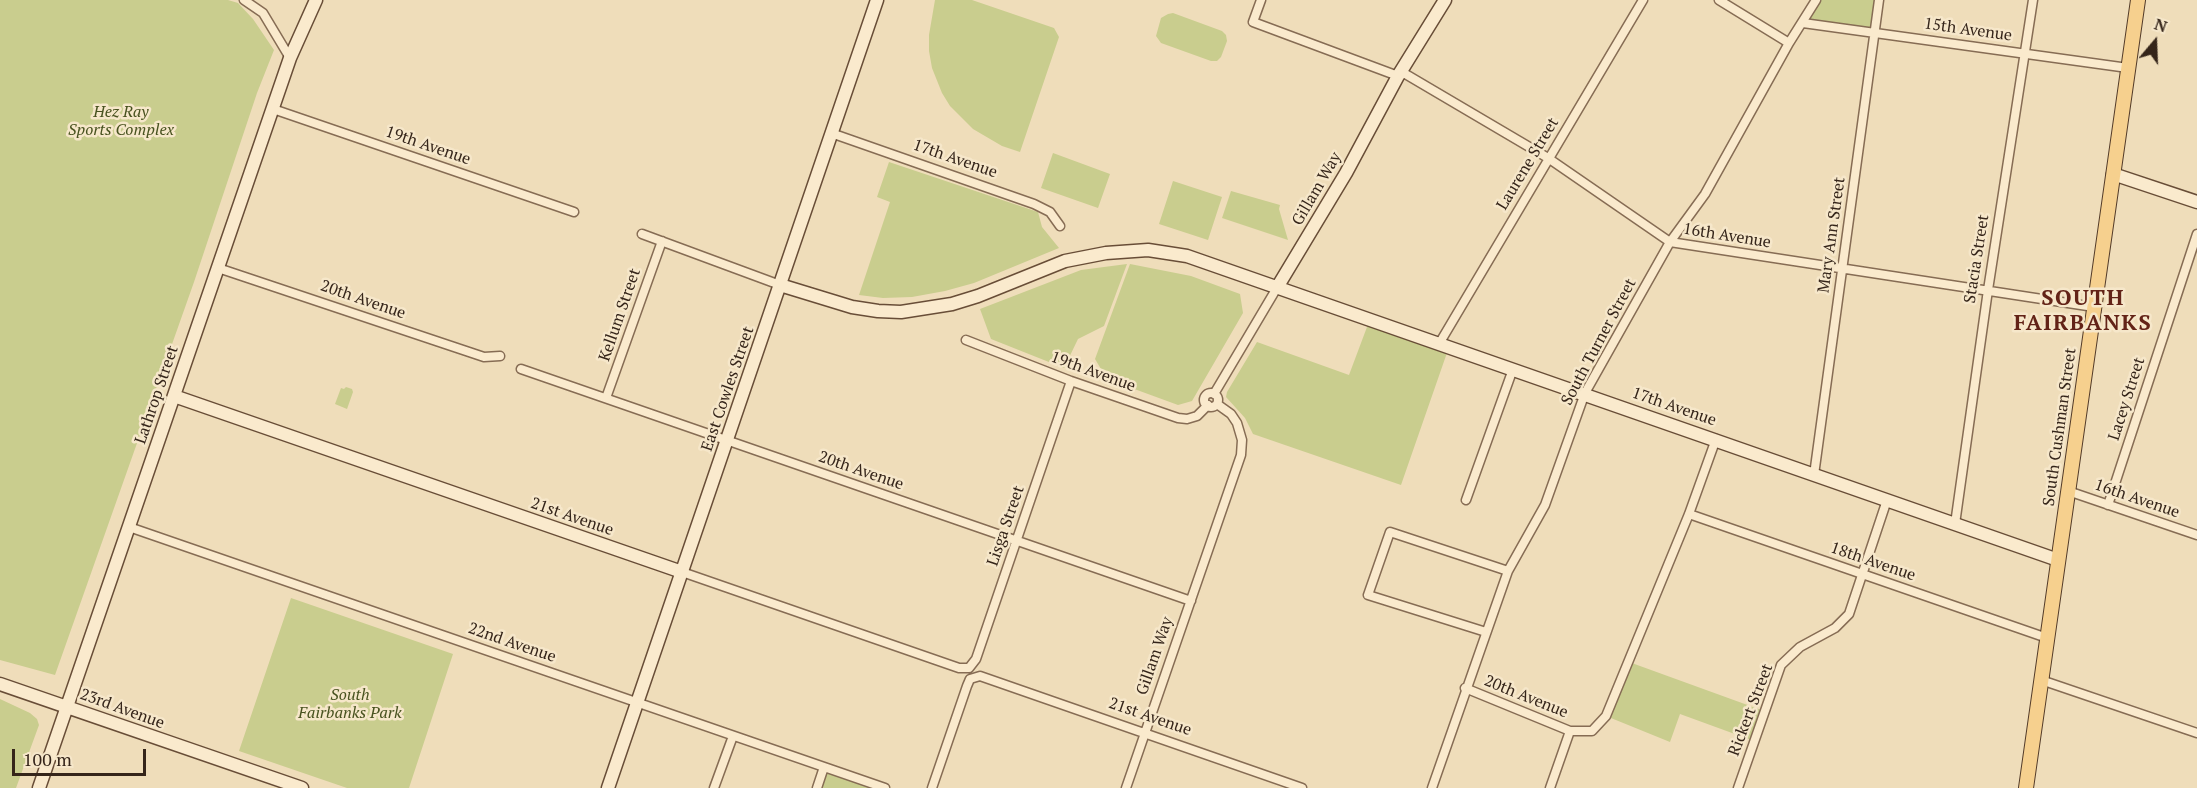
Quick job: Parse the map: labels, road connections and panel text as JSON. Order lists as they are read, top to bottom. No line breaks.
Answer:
{"streets":{"main road":["South Cushman Street"],"street":["15th Avenue","19th Avenue","17th Avenue","Laurene Street","Gillam Way","Mary Ann Street","16th Avenue","Stacia Street","20th Avenue","Kellum Street","South Turner Street","East Cowles Street","Lathrop Street","Lacey Street","21st Avenue","Lisga Street","18th Avenue","22nd Avenue","23rd Avenue","Rickert Street"]},"crossings":[["15th Avenue","Mary Ann Street"],["15th Avenue","Stacia Street"],["15th Avenue","South Turner Street"],["15th Avenue","South Cushman Street"],["19th Avenue","Gillam Way"],["19th Avenue","Lathrop Street"],["19th Avenue","Lisga Street"],["17th Avenue","Laurene Street"],["17th Avenue","Gillam Way"],["17th Avenue","Mary Ann Street"],["17th Avenue","Stacia Street"],["17th Avenue","South Turner Street"],["17th Avenue","East Cowles Street"],["17th Avenue","South Cushman Street"],["17th Avenue","Rickert Street"],["Laurene Street","16th Avenue"],["Gillam Way","16th Avenue"],["Gillam Way","20th Avenue"],["Gillam Way","21st Avenue"],["Mary Ann Street","16th Avenue"],["16th Avenue","Stacia Street"],["16th Avenue","South Turner Street"],["16th Avenue","Lacey Street"],["16th Avenue","South Cushman Street"],["20th Avenue","Kellum Street"],["20th Avenue","South Turner Street"],["20th Avenue","East Cowles Street"],["20th Avenue","Lathrop Street"],["20th Avenue","Lisga Street"],["20th Avenue","18th Avenue"],["East Cowles Street","21st Avenue"],["East Cowles Street","22nd Avenue"],["Lathrop Street","21st Avenue"],["Lathrop Street","22nd Avenue"],["Lathrop Street","23rd Avenue"],["South Cushman Street","18th Avenue"],["21st Avenue","Lisga Street"],["18th Avenue","Rickert Street"]],"districts":["SOUTH FAIRBANKS"],"parks":["Hez Ray Sports Complex","South Fairbanks Park"],"scale_bar":"100 m","north":"top"}
